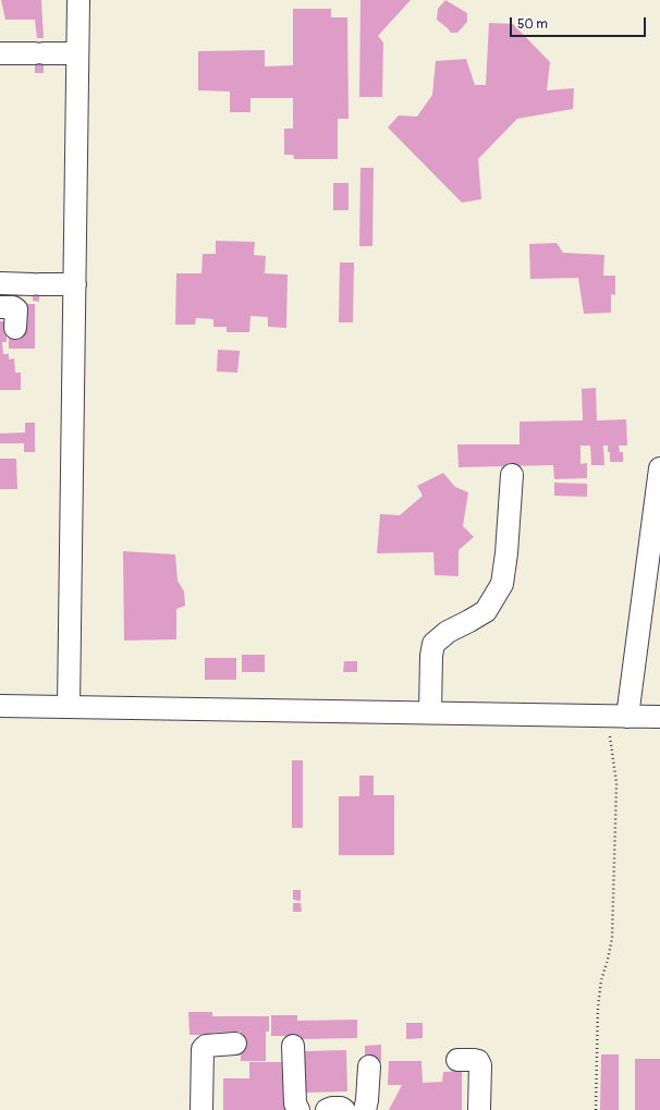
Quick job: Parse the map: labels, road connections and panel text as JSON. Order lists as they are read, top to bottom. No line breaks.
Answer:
{"scale_bar":"50 m"}
